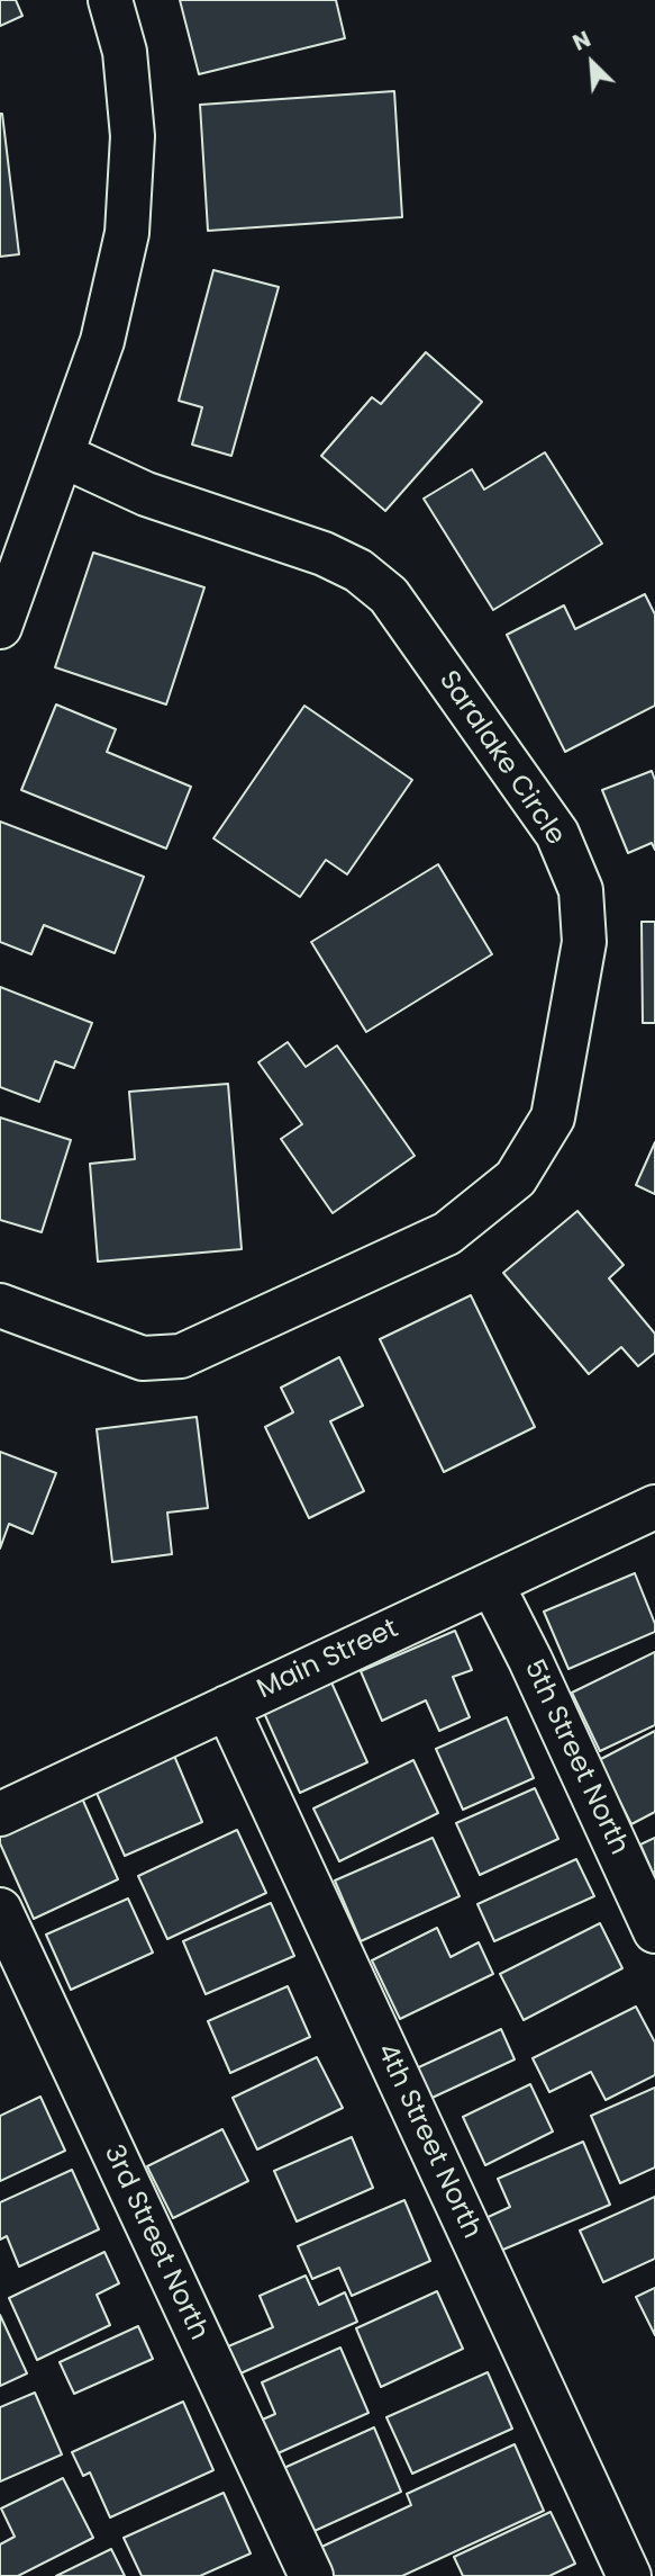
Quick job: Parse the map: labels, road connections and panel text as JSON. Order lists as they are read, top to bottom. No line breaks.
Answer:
{"streets":{"street":["Saralake Circle","Main Street","5th Street North","4th Street North","3rd Street North"]},"crossings":[["Main Street","5th Street North"],["Main Street","4th Street North"]],"north":"top left"}
